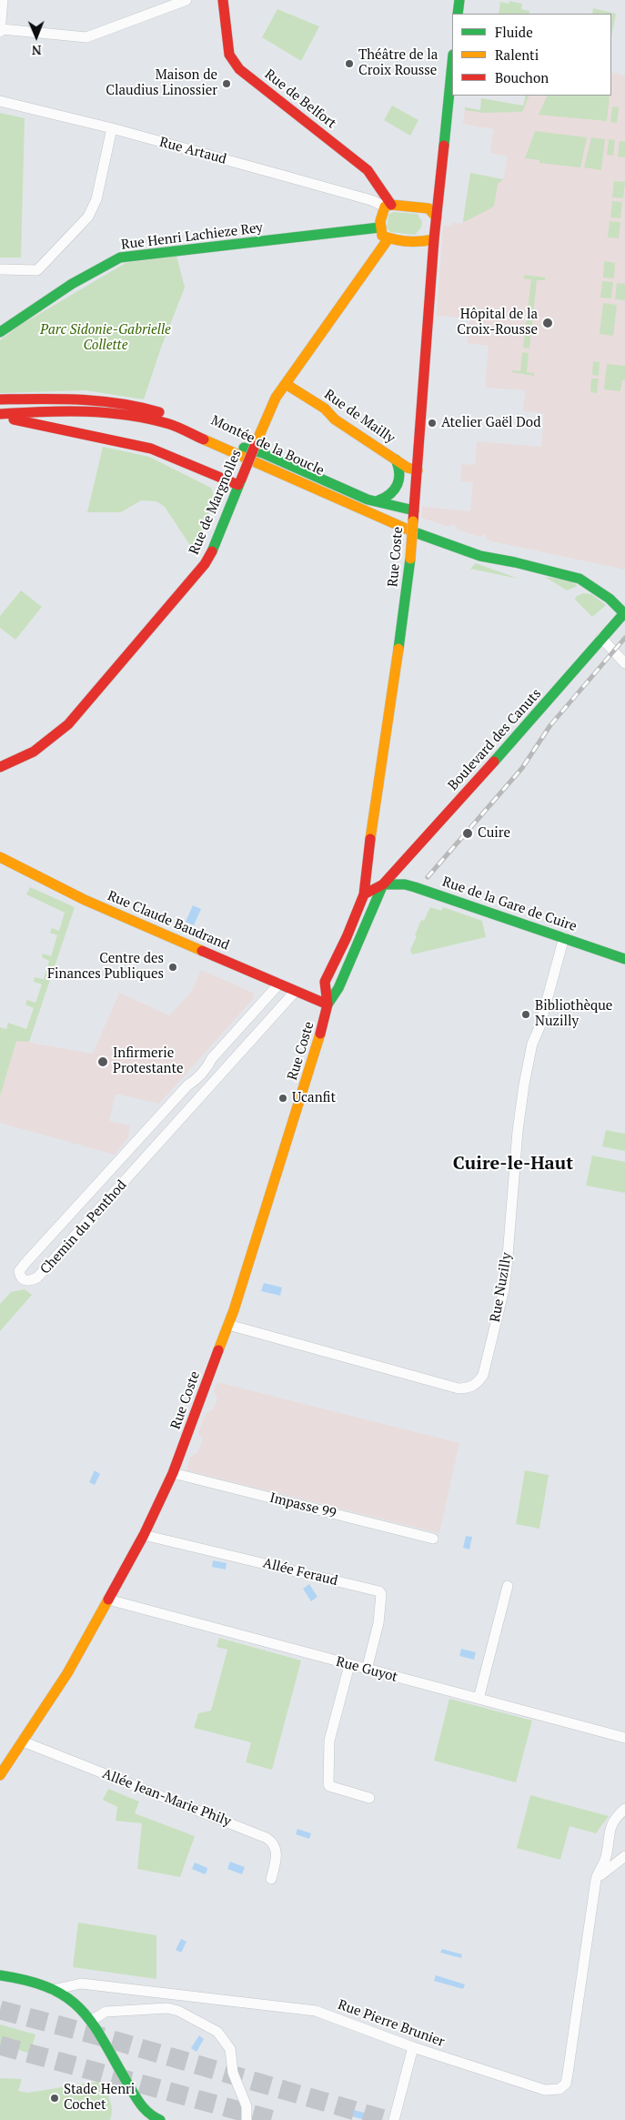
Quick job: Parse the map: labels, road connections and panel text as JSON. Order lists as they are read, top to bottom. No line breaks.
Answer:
{"streets":{"street":["Rue de Belfort","Rue Artaud","Rue Henri Lachieze Rey","Rue de Mailly","Montée de la Boucle","Rue de Margnolles","Rue Coste","Boulevard des Canuts","Rue de la Gare de Cuire","Rue Claude Baudrand","Chemin du Penthod","Rue Nuzilly","Impasse 99","Allée Feraud","Rue Guyot","Allée Jean-Marie Phily","Rue Pierre Brunier"]},"crossings":[["Rue de Belfort","Rue Artaud"],["Rue de Mailly","Rue de Margnolles"],["Rue de Mailly","Rue Coste"],["Montée de la Boucle","Boulevard des Canuts"],["Rue Coste","Boulevard des Canuts"],["Rue Coste","Rue de la Gare de Cuire"],["Rue Coste","Rue Claude Baudrand"],["Rue Coste","Rue Nuzilly"],["Rue Coste","Impasse 99"],["Rue Coste","Allée Feraud"],["Rue Coste","Rue Guyot"],["Rue Coste","Allée Jean-Marie Phily"],["Boulevard des Canuts","Rue de la Gare de Cuire"],["Rue de la Gare de Cuire","Rue Nuzilly"],["Rue Claude Baudrand","Chemin du Penthod"],["Allée Feraud","Rue Guyot"]],"districts":["Cuire-le-Haut"],"parks":["Parc Sidonie-Gabrielle Collette"],"places":["Théâtre de la Croix Rousse","Maison de Claudius Linossier","Hôpital de la Croix-Rousse","Atelier Gaël Dod","Cuire","Centre des Finances Publiques","Bibliothèque Nuzilly","Infirmerie Protestante","Ucanfit","Stade Henri Cochet"],"legend":["Fluide","Ralenti","Bouchon"],"north":"bottom"}
